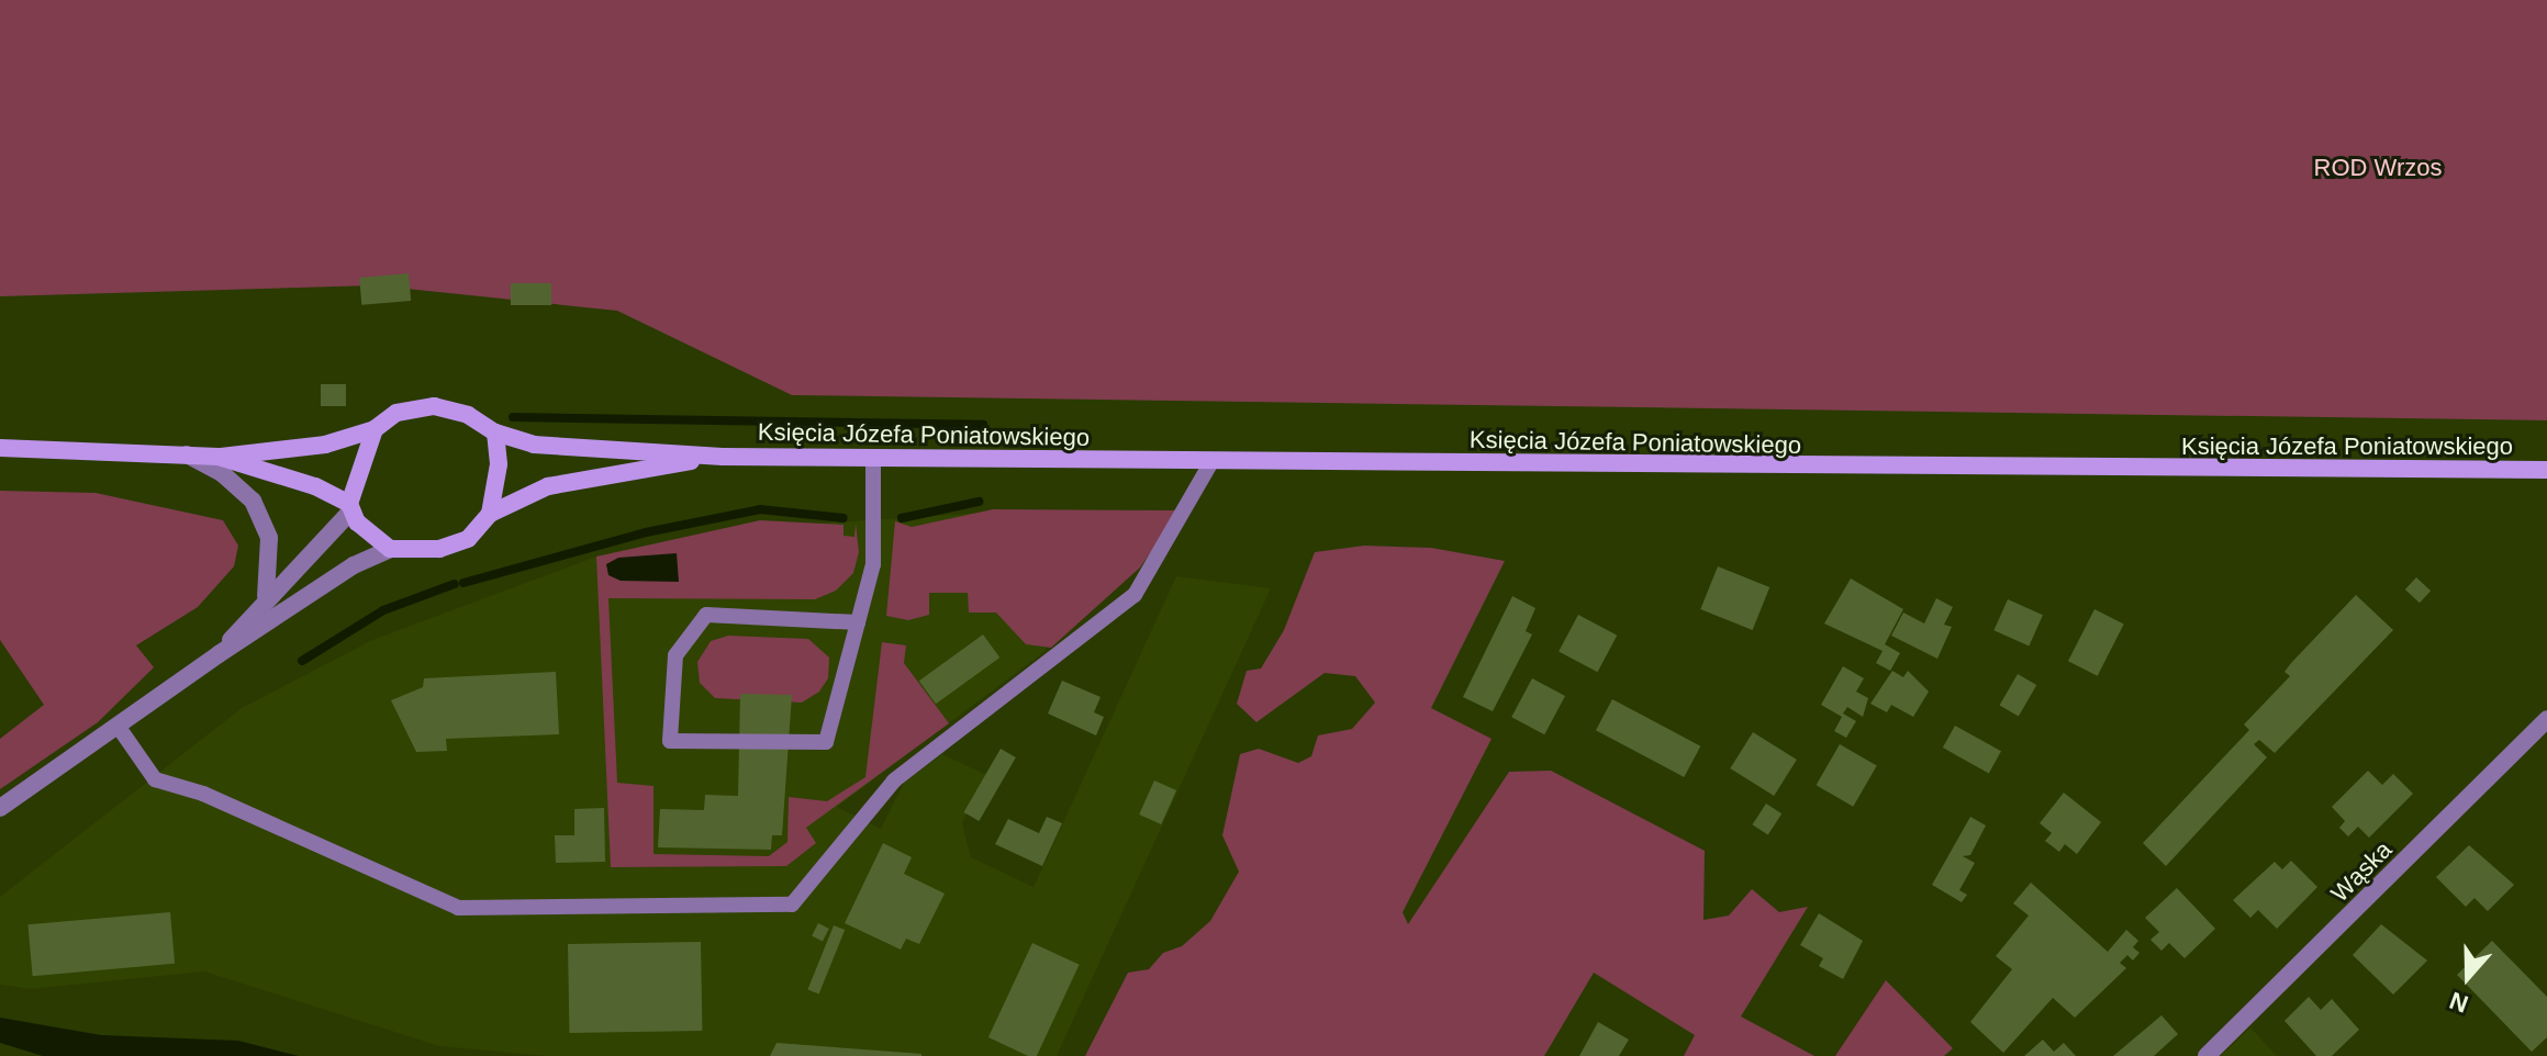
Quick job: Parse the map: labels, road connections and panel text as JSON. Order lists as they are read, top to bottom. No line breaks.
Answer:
{"streets":{"main road":["Księcia Józefa Poniatowskiego"],"street":["Wąska"]},"parks":["ROD Wrzos"],"north":"bottom"}
